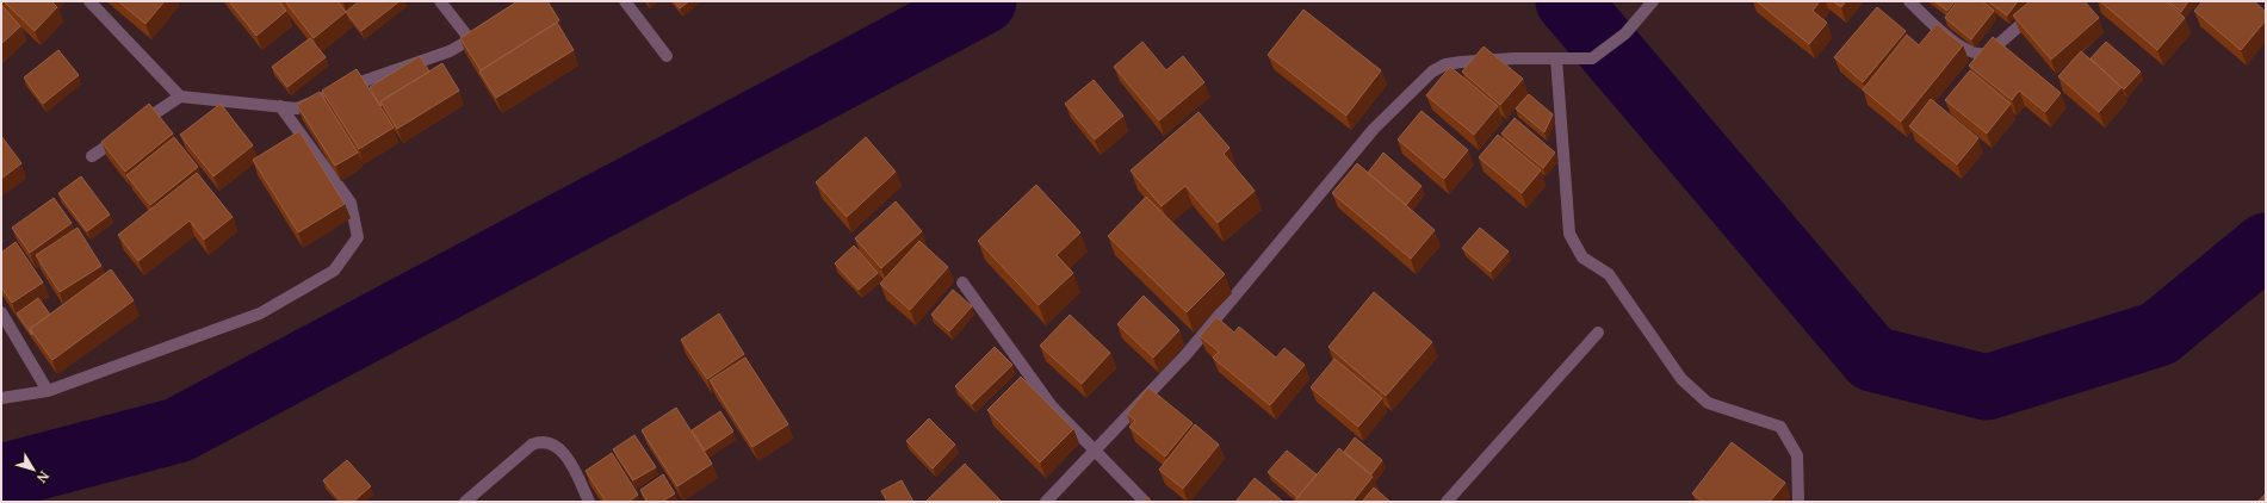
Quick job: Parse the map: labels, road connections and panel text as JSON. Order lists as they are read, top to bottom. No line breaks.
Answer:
{"north":"bottom right"}
